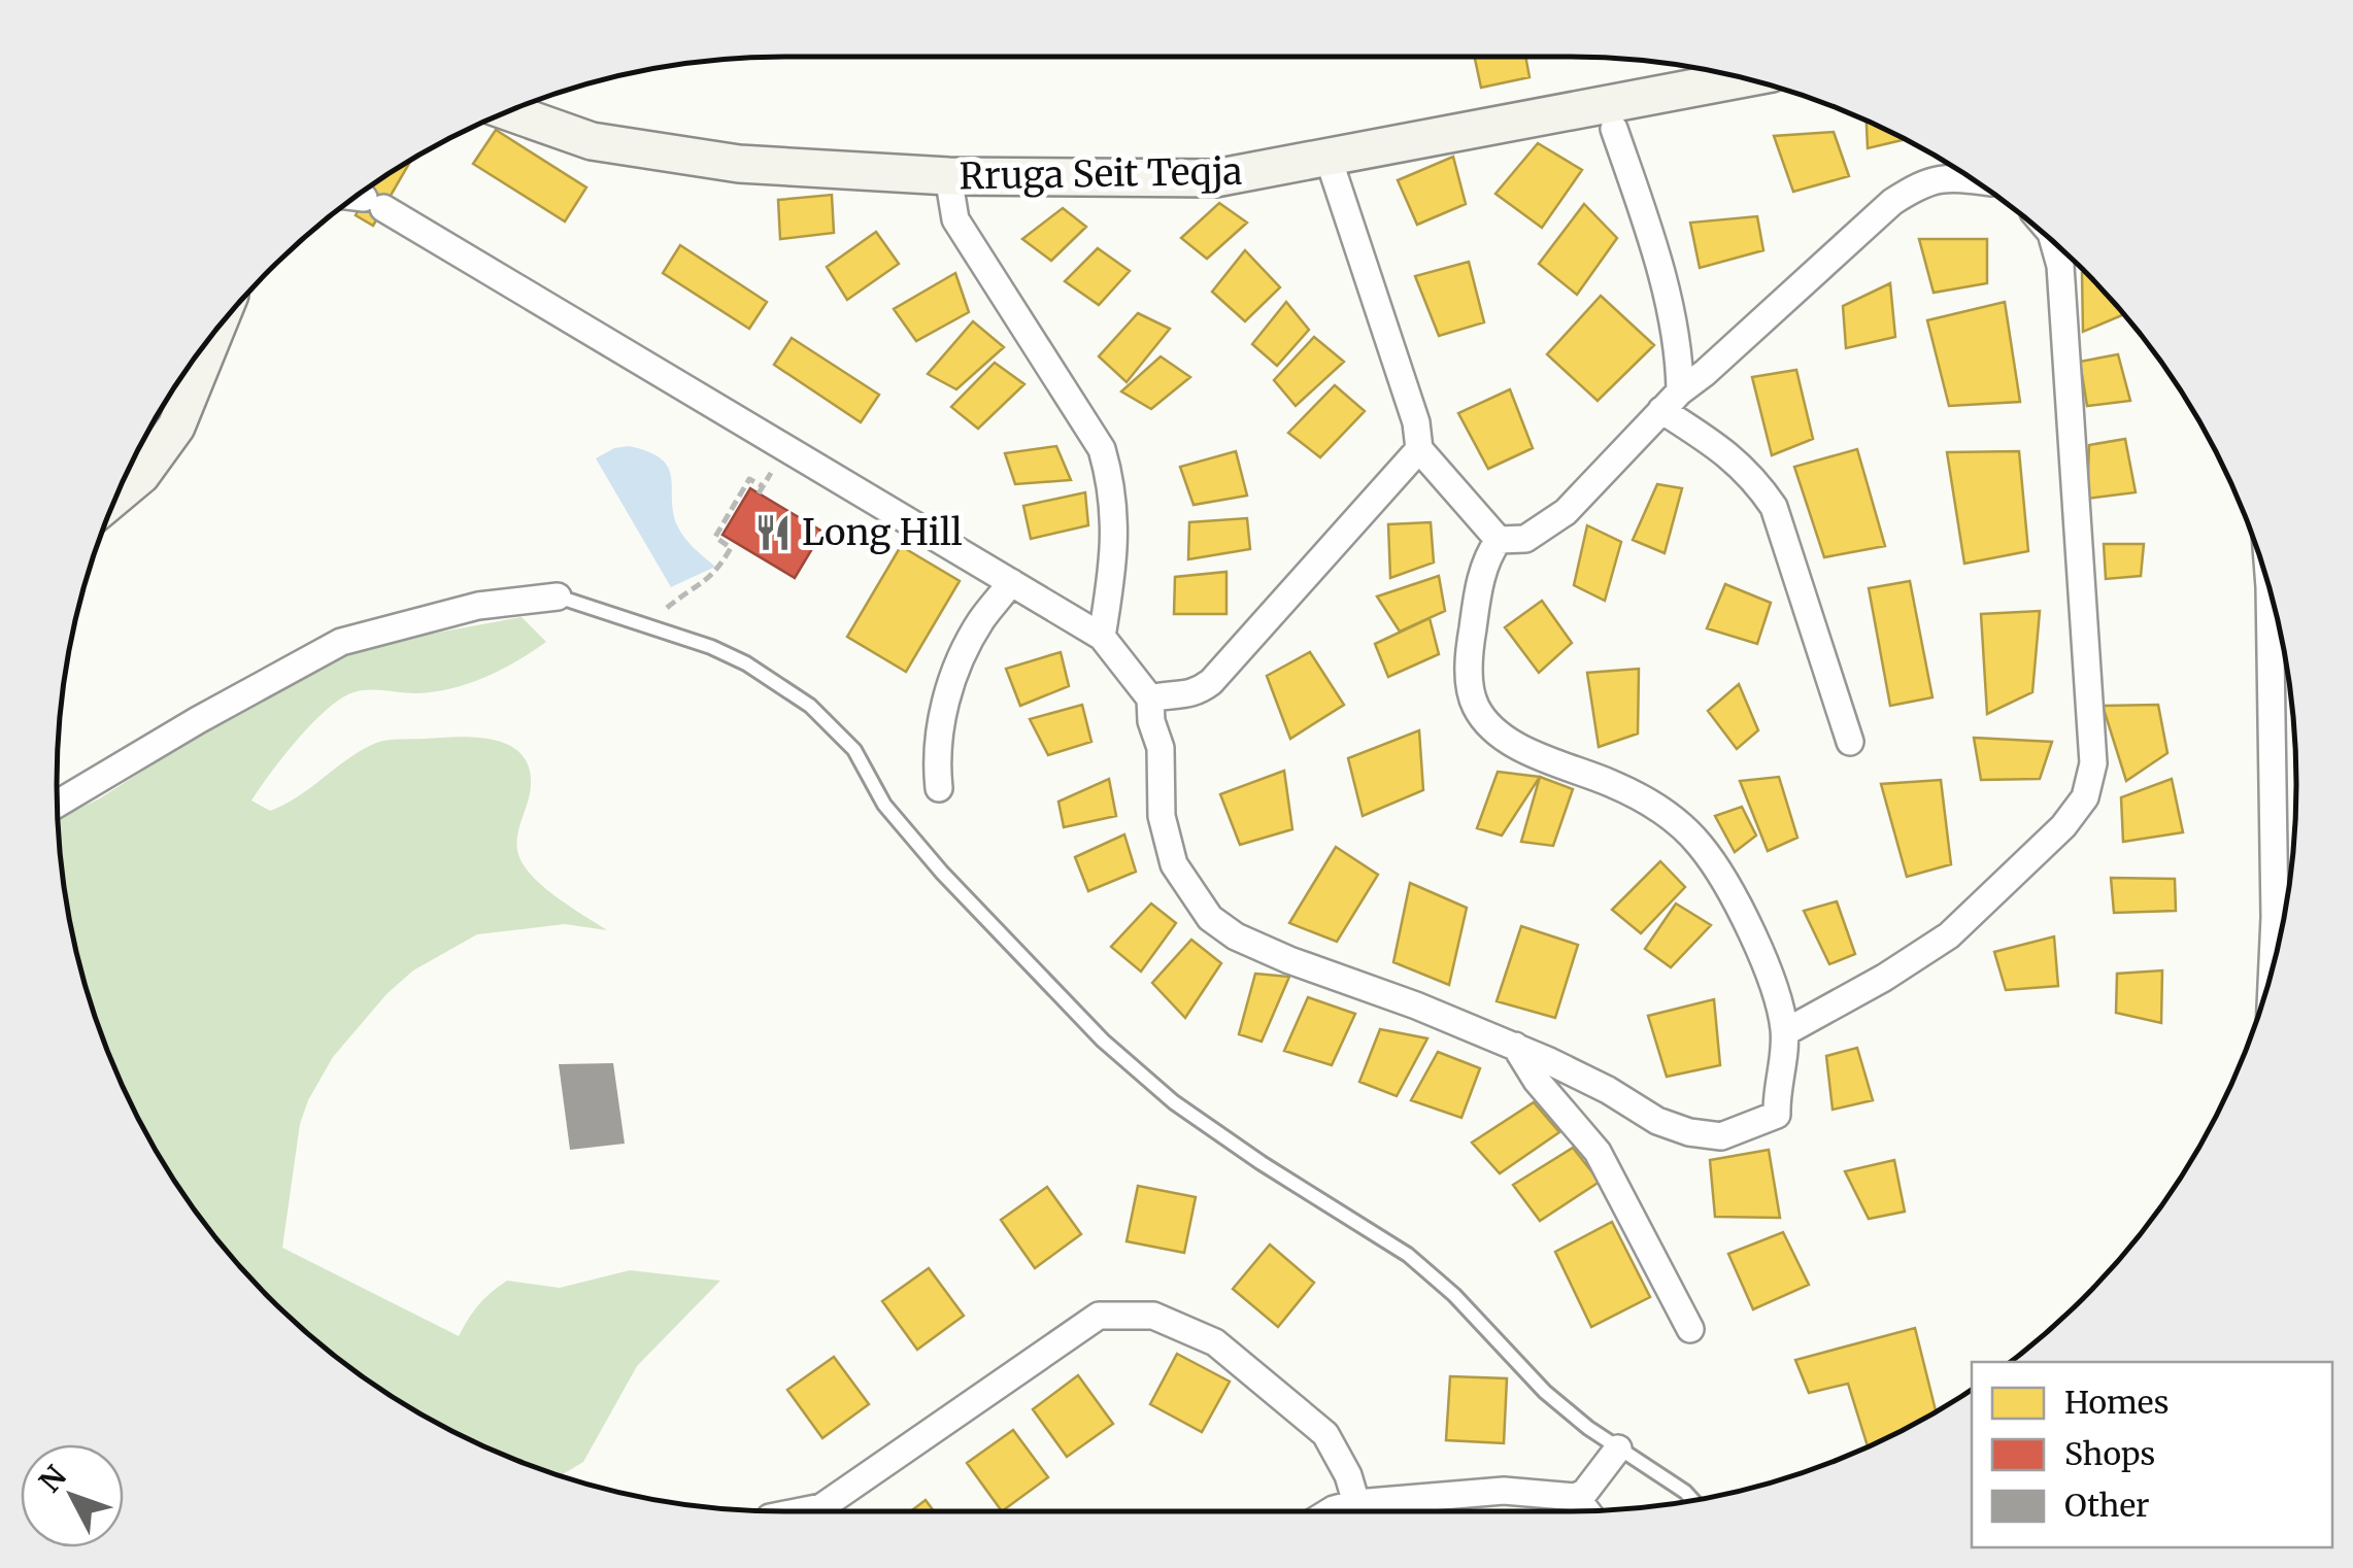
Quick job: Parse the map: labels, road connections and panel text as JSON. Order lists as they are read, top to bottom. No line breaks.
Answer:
{"streets":{"main road":["Rruga Seit Teqja"]},"places":{"restaurant":["Long Hill"]},"legend":["Homes","Shops","Other"],"north":"top left"}
